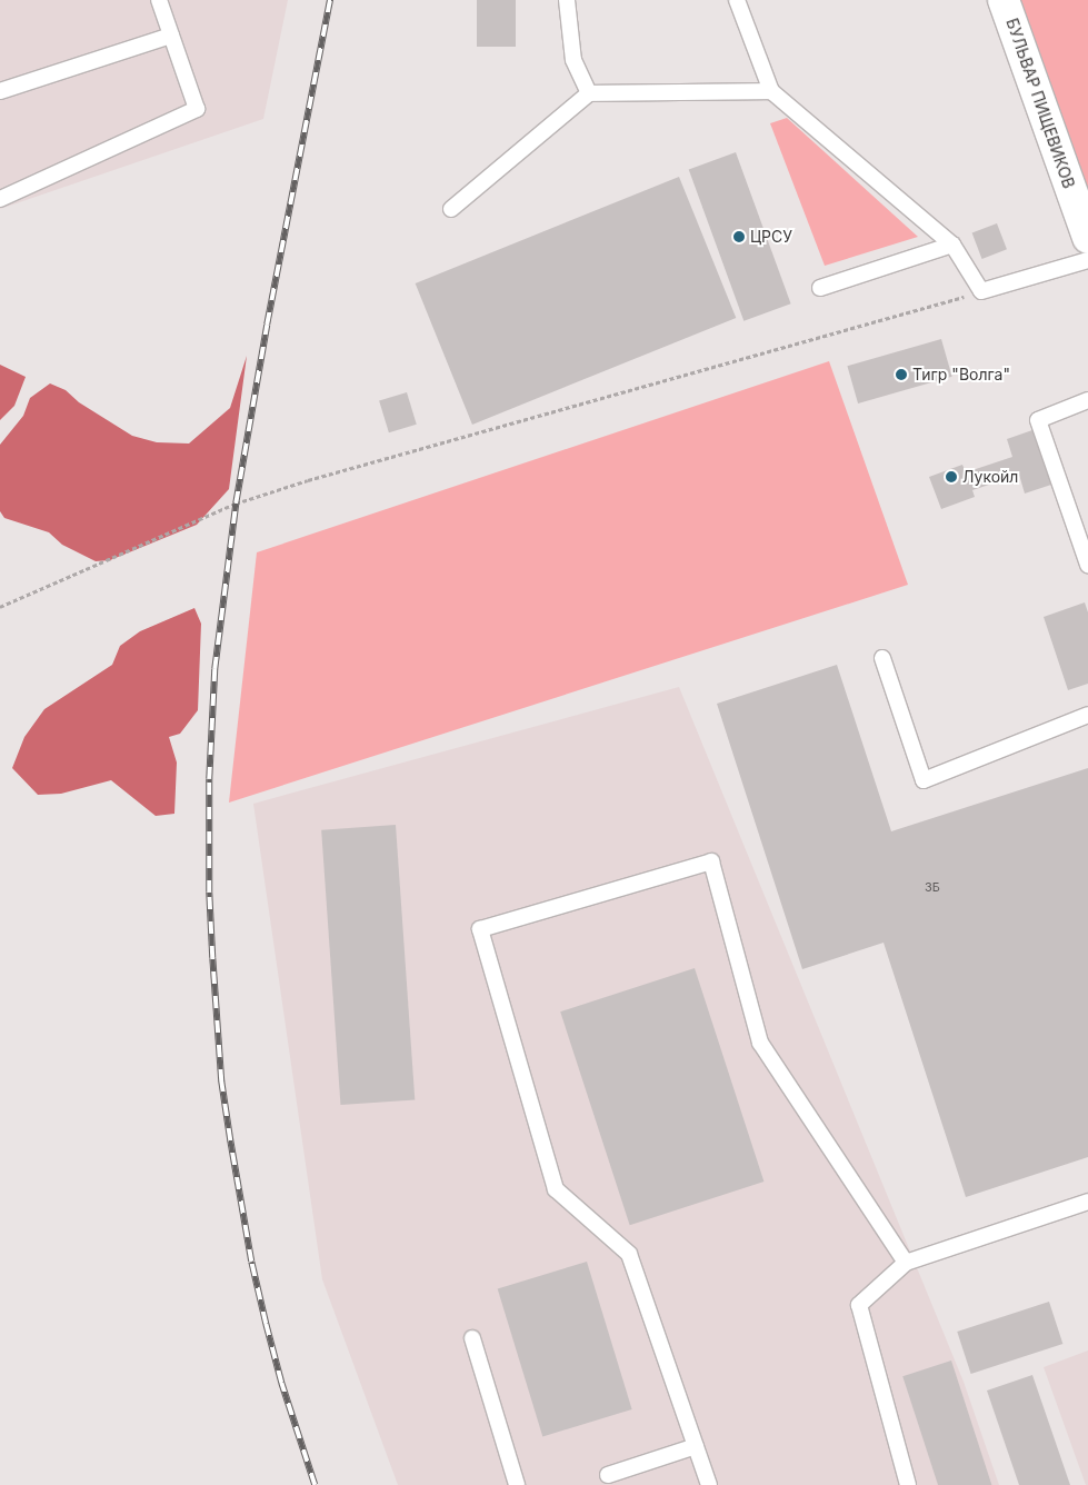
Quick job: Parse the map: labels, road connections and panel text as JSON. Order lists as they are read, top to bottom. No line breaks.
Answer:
{"streets":{"main road":["БУЛЬВАР ПИЩЕВИКОВ"]},"places":["ЦРСУ","Тигр \"Волга\"","Лукойл"],"house_numbers":["3Б"]}
